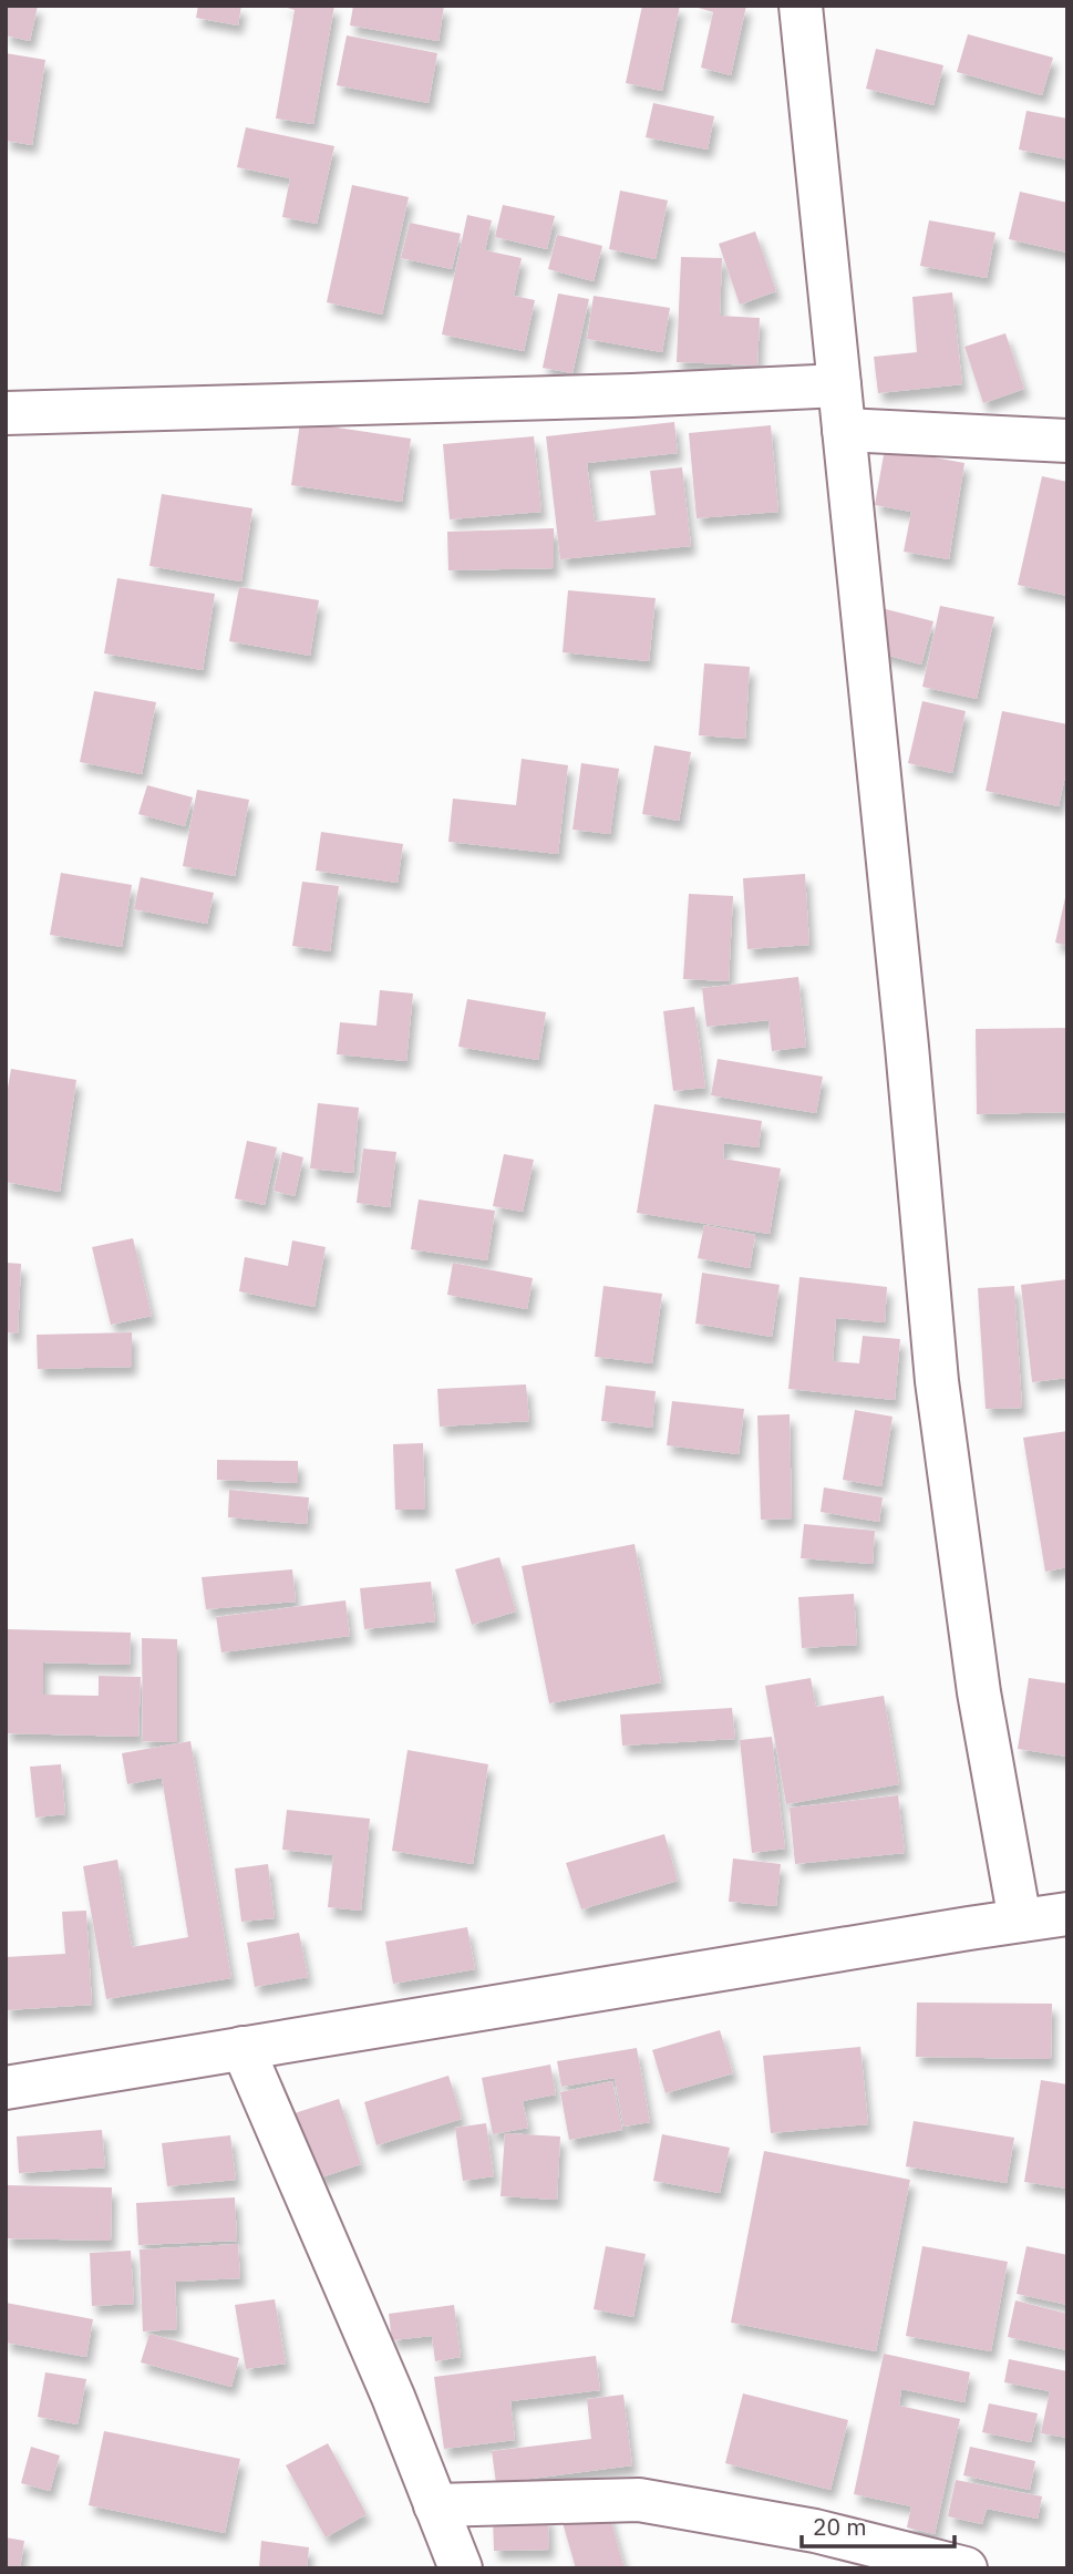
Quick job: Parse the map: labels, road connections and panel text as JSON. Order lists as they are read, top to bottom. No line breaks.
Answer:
{"scale_bar":"20 m"}
